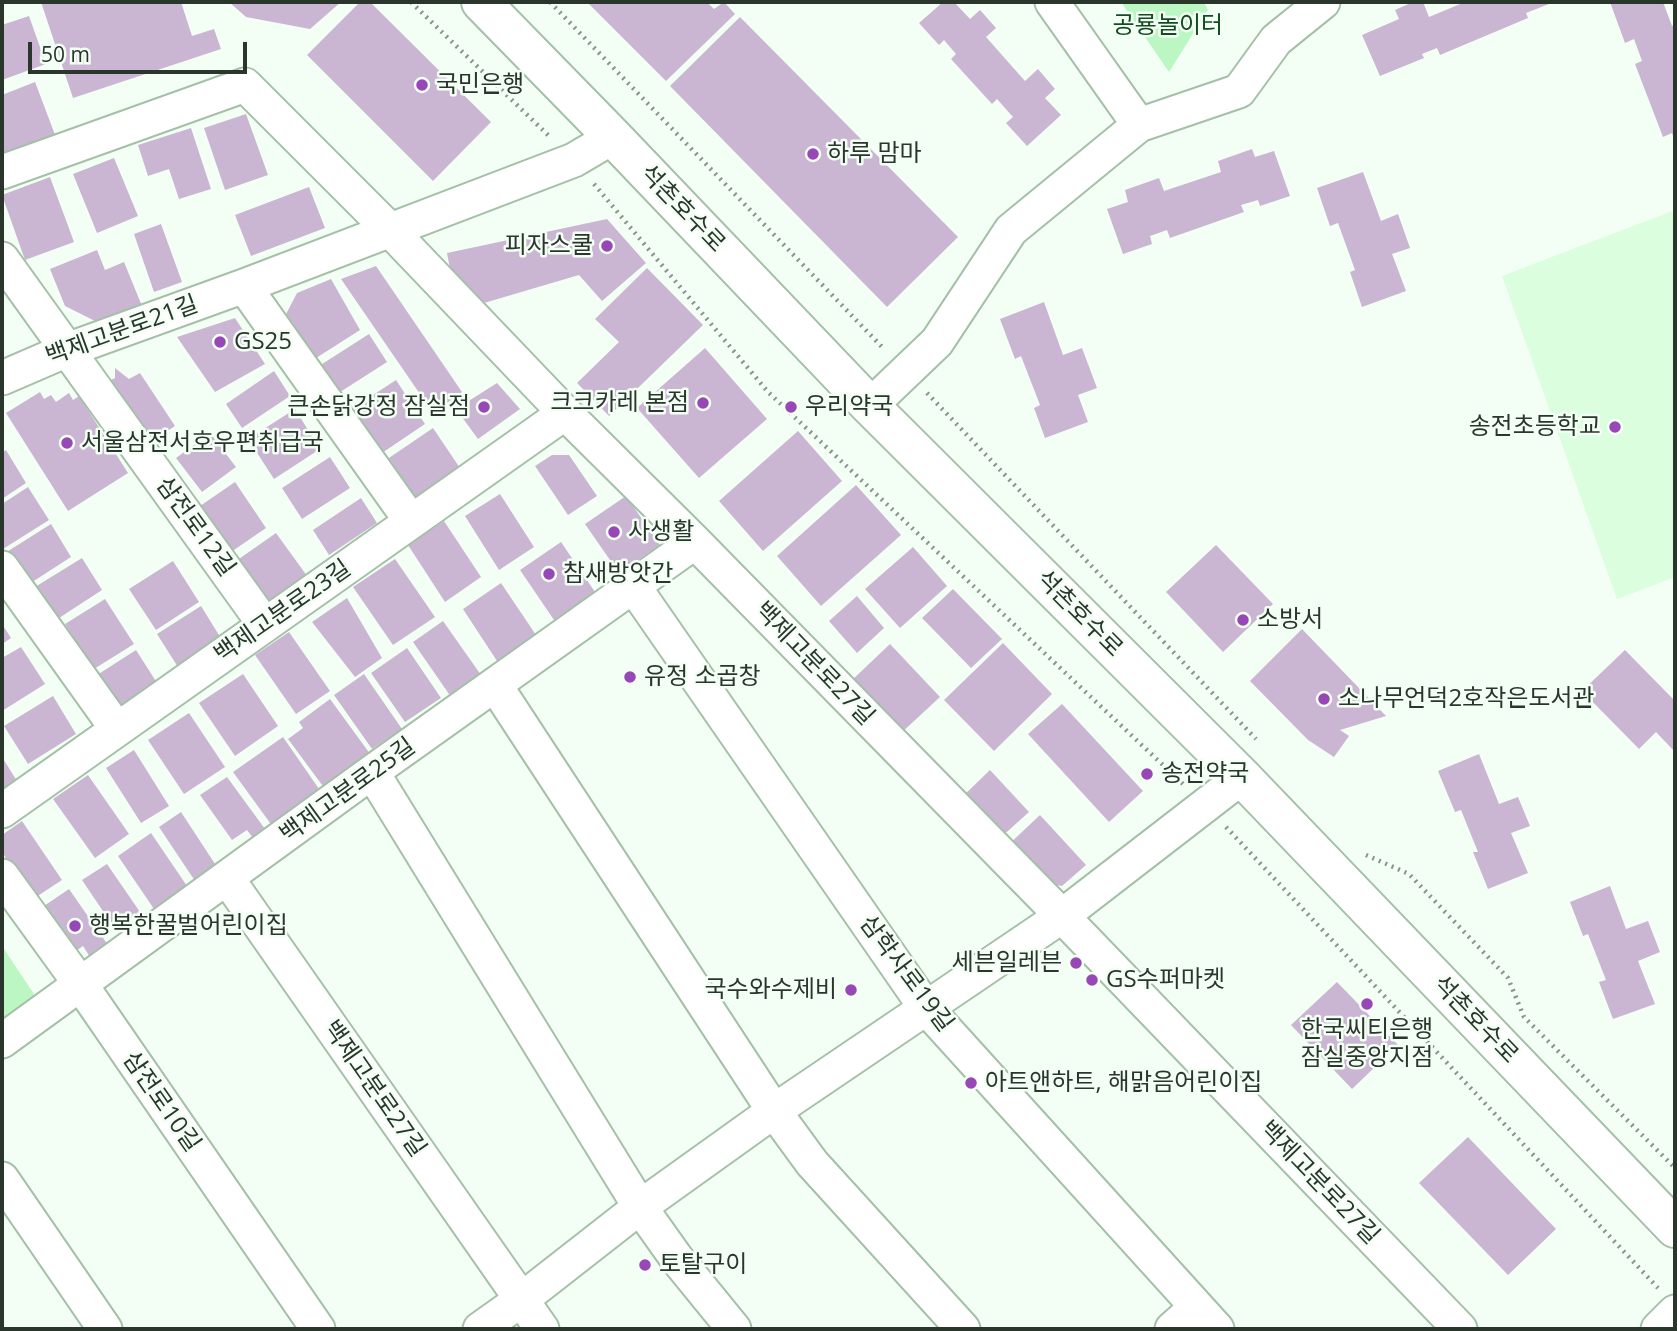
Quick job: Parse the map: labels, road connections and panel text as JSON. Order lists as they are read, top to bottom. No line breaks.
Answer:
{"streets":{"street":["석촌호수로","백제고분로21길","삼전로12길","백제고분로23길","백제고분로27길","백제고분로25길","삼학사로19길","삼전로10길"]},"crossings":[["석촌호수로","백제고분로21길"],["백제고분로21길","삼전로12길"],["삼전로12길","백제고분로23길"],["백제고분로23길","백제고분로27길"],["백제고분로27길","백제고분로25길"],["백제고분로25길","삼학사로19길"],["백제고분로25길","삼전로10길"]],"parks":["공룡놀이터"],"places":["국민은행","하루 맘마","피자스쿨","GS25","크크카레 본점","큰손닭강정 잠실점","우리약국","송전초등학교","서울삼전서호우편취급국","사생활","참새방앗간","소방서","유정 소곱창","소나무언덕2호작은도서관","송전약국","행복한꿀벌어린이집","세븐일레븐","GS수퍼마켓","국수와수제비","한국씨티은행 잠실중앙지점","아트앤하트, 해맑음어린이집","토탈구이"],"scale_bar":"50 m"}
